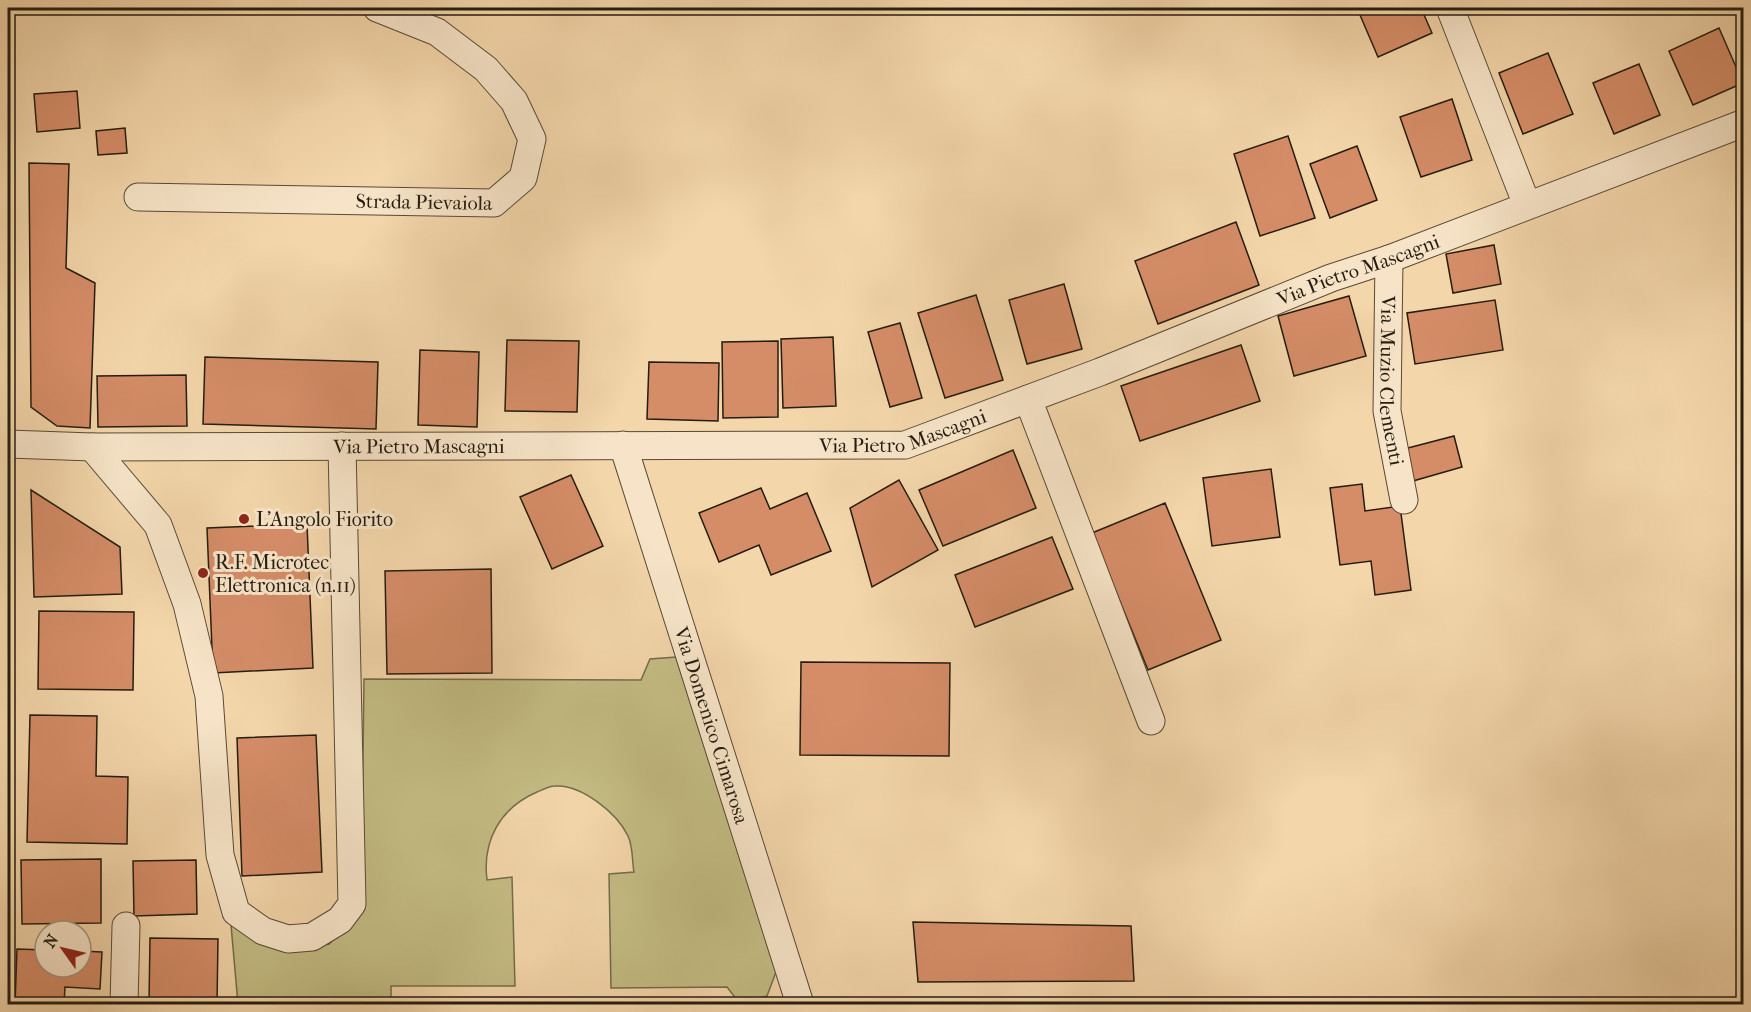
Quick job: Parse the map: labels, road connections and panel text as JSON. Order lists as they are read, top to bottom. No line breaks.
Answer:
{"streets":{"street":["Strada Pievaiola","Via Pietro Mascagni","Via Muzio Clementi","Via Domenico Cimarosa"]},"crossings":[["Via Pietro Mascagni","Via Muzio Clementi"],["Via Pietro Mascagni","Via Domenico Cimarosa"]],"places":["L'Angolo Fiorito","R.F. Microtec Elettronica (n.11)"],"north":"top left"}
